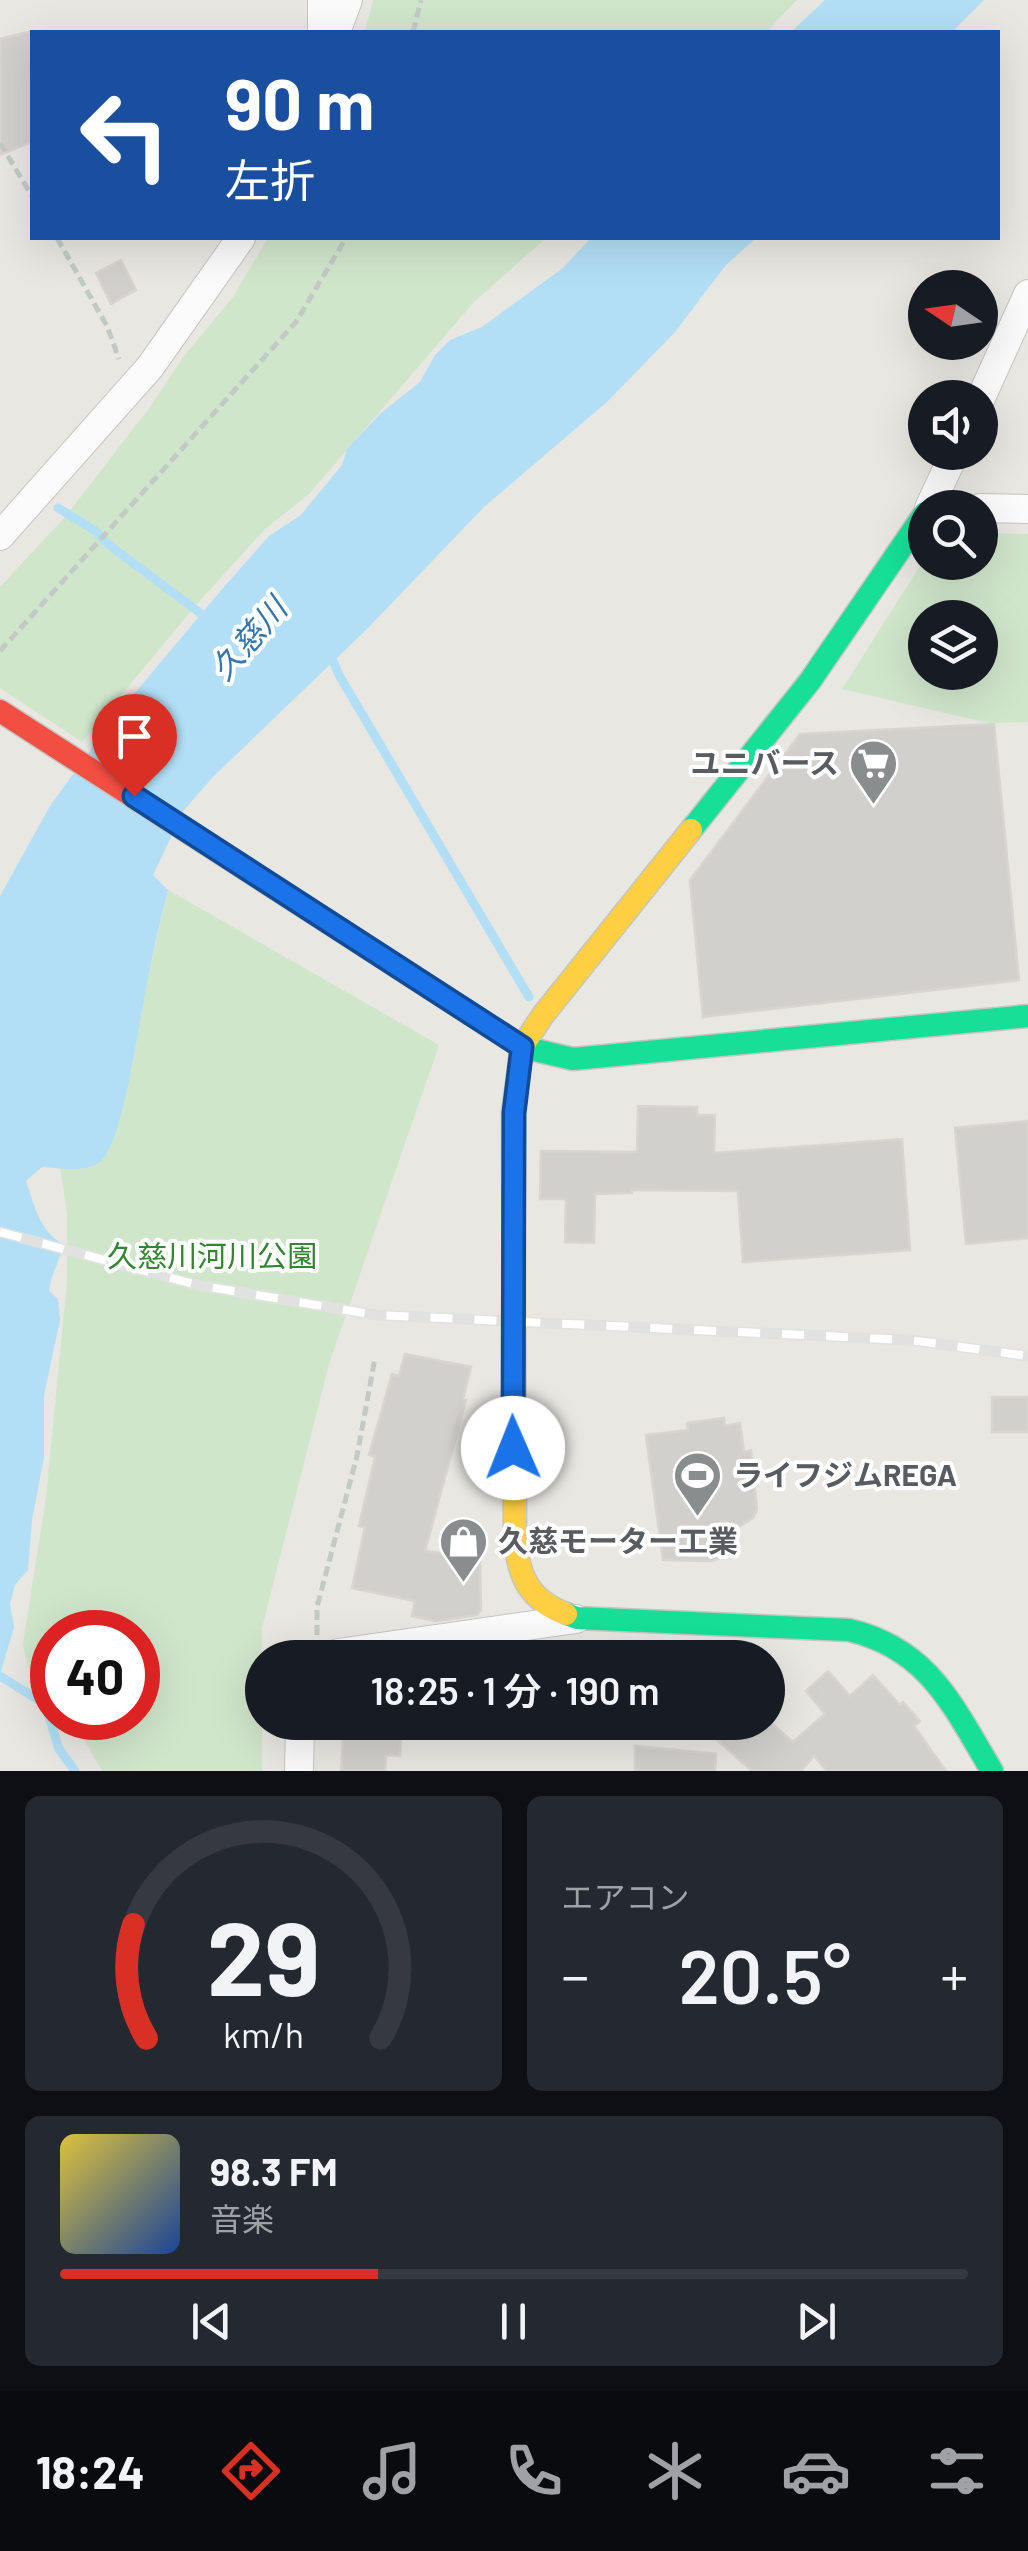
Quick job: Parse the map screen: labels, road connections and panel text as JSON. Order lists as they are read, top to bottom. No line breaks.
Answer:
{"water":["久慈川"],"parks":["久慈川河川公園"],"places":{"supermarket":["ユニバース"],"sports":["ライフジムREGA"],"shop":["久慈モーター工業"]},"north":"left","page":{"turn":["90 m","左折"],"limit":"40","trip":"18:25 · 1 分 · 190 m","tile":"エアコン","heat":["−","20.5°","+"],"song":["98.3 FM","音楽"],"tabs":"18:24","gauge":["29","km/h"]}}
